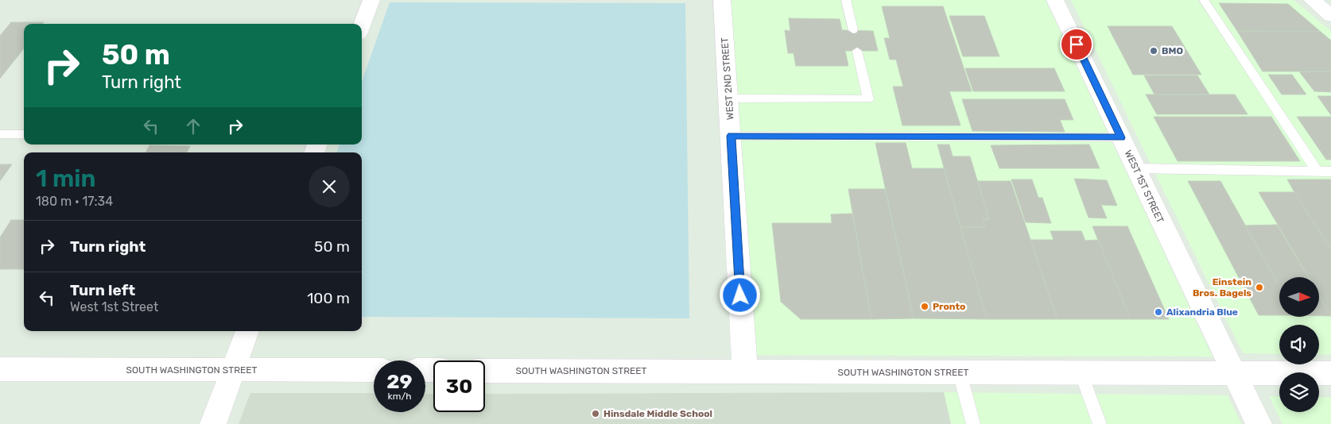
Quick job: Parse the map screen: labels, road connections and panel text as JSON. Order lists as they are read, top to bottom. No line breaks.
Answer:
{"streets":{"street":["WEST 2ND STREET","WEST 1ST STREET","SOUTH WASHINGTON STREET"]},"crossings":[["WEST 2ND STREET","SOUTH WASHINGTON STREET"],["WEST 1ST STREET","SOUTH WASHINGTON STREET"]],"places":["BMO","Einstein Bros. Bagels","Pronto","Alixandria Blue","Hinsdale Middle School"],"north":"right","page":{"turn":["50 m","Turn right"],"heading":["1 min","180 m · 17:34"],"list":[{"name":"Turn right","value":"50 m"},{"name":"Turn left","note":"West 1st Street","value":"100 m"}],"speed":"29 km/h","limit":"30"}}
